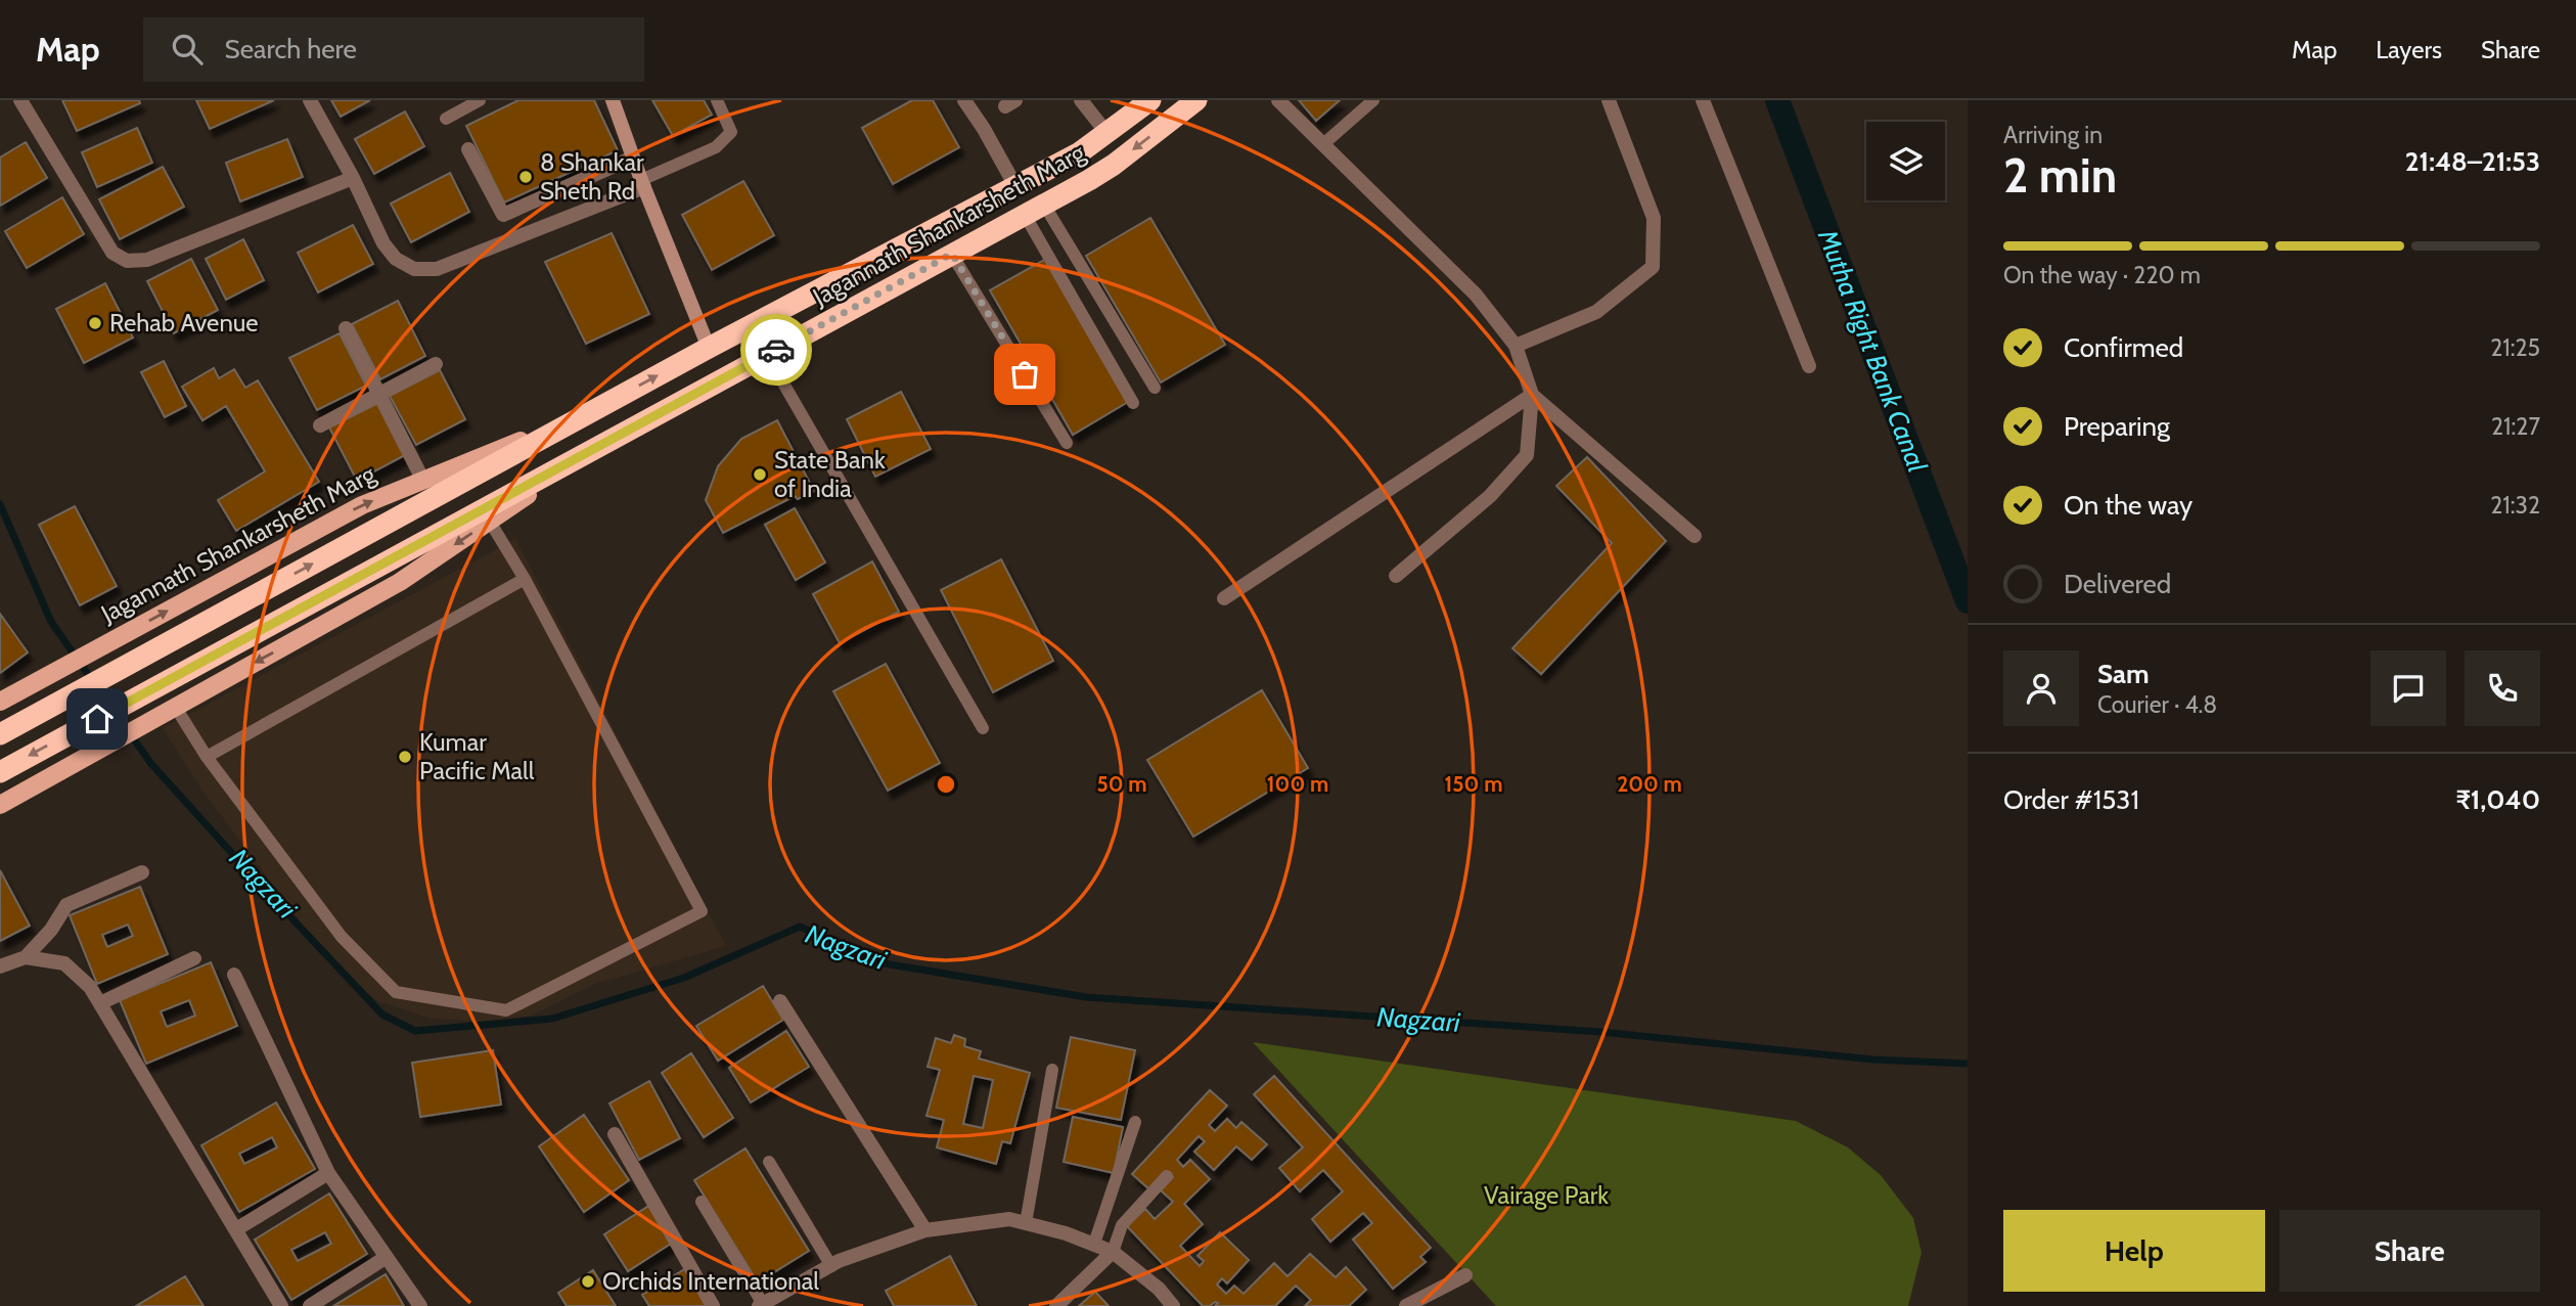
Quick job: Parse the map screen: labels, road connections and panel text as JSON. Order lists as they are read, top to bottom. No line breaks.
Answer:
{"streets":{"highway":["Jagannath Shankarsheth Marg"]},"water":["Mutha Right Bank Canal","Nagzari"],"parks":["Vairage Park"],"places":["8 Shankar Sheth Rd","Rehab Avenue","State Bank of India","Kumar Pacific Mall","Orchids International"],"page":{"header":"Map","search":"Search here","nav":["Map","Layers","Share"],"heading":["2 min","Arriving in","21:48–21:53"],"panel":["Sam","Courier · 4.8","Order #1531","₹1,040"],"bar":"On the way · 220 m","list":[["Confirmed","21:25"],["Preparing","21:27"],["On the way","21:32"],"Delivered"],"buttons":["Help","Share"]},"rings":["50 m","100 m","150 m","200 m"]}
